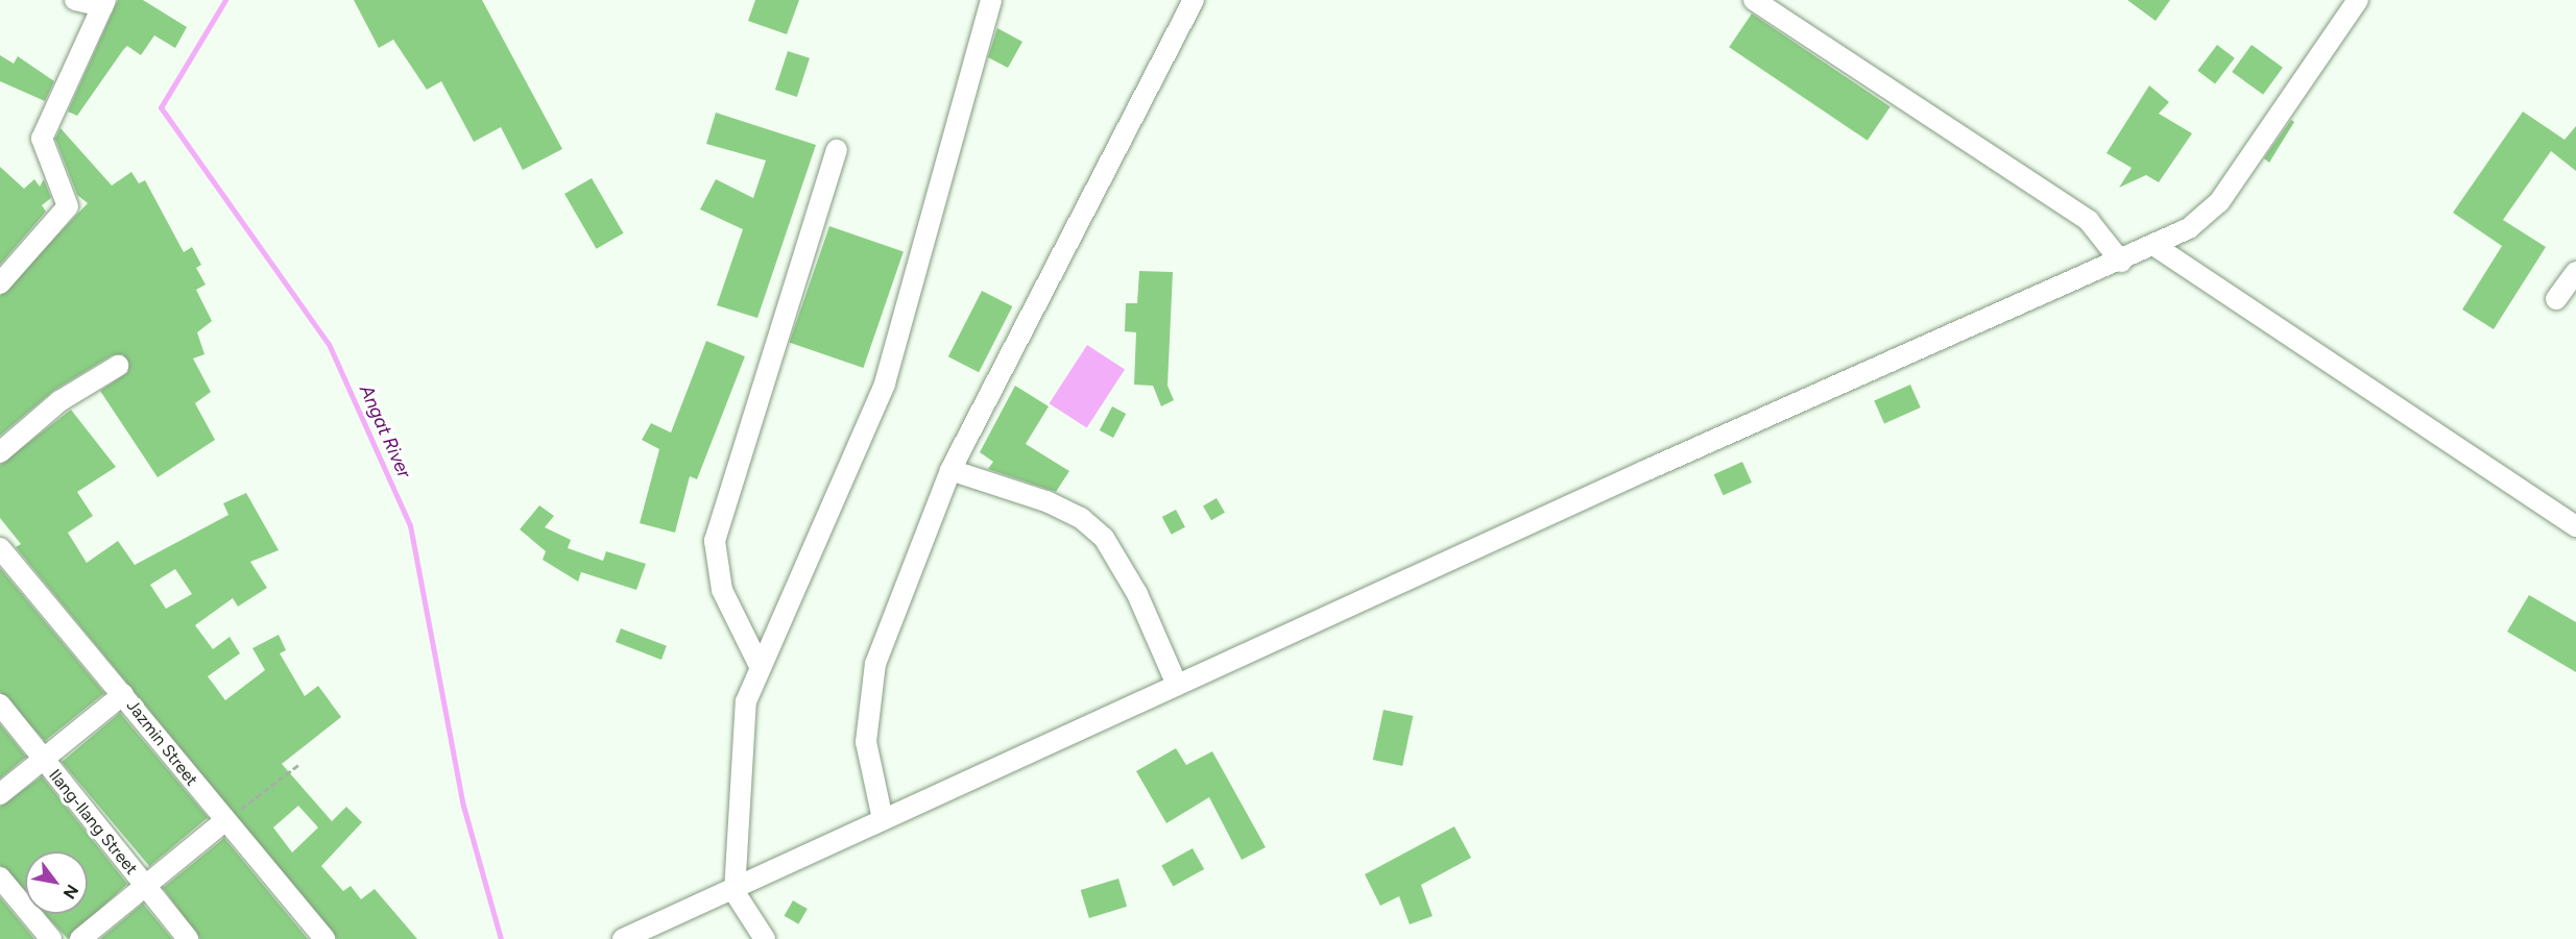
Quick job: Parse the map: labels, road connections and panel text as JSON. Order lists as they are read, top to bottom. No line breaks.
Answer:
{"streets":{"street":["Jazmin Street","Ilang-Ilang Street"]},"water":["Angat River"],"north":"bottom right"}
